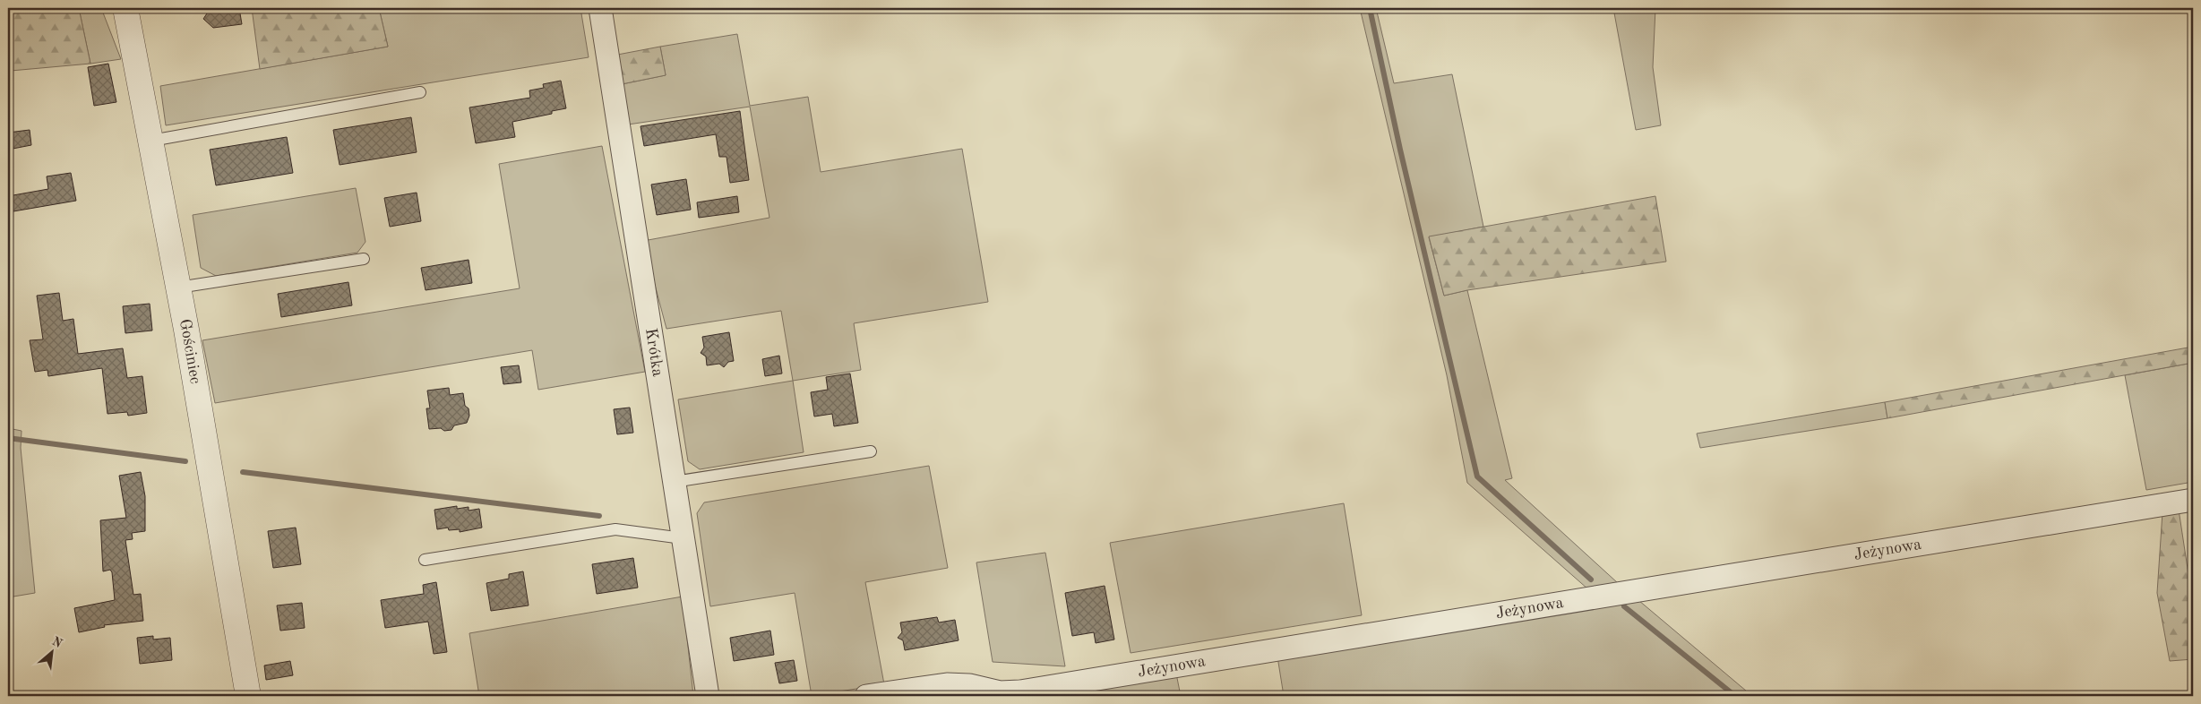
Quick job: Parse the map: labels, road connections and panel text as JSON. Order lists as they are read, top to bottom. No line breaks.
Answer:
{"streets":{"street":["Gościniec","Krótka","Jeżynowa"]},"north":"top right"}
